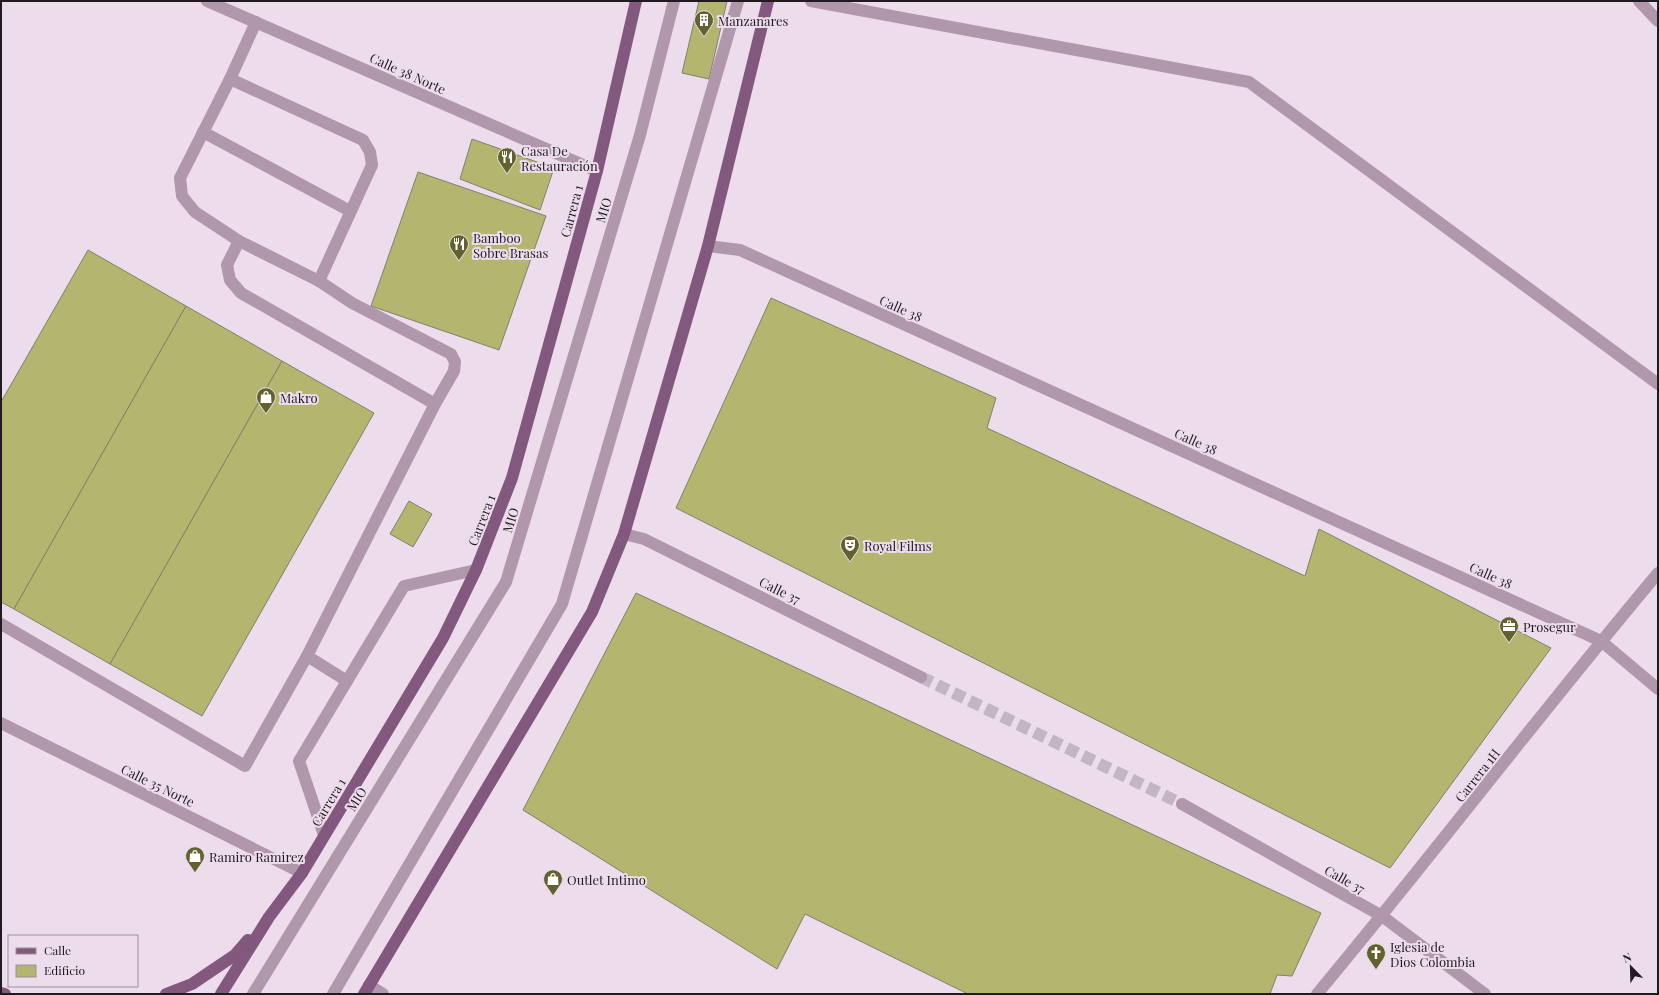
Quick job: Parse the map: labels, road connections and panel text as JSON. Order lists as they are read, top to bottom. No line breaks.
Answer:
{"streets":{"main road":["Carrera 1"],"street":["Calle 38 Norte","MIO","Calle 38","Calle 37","Carrera 1H","Calle 35 Norte"]},"crossings":[["Calle 38 Norte","Carrera 1"],["Carrera 1","Calle 35 Norte"],["Calle 38","Carrera 1H"],["Calle 37","Carrera 1H"]],"places":{"building":["Manzanares"],"restaurant":["Casa De Restauración","Bamboo Sobre Brasas"],"shop":["Makro","Ramiro Ramirez","Outlet Intimo"],"theatre":["Royal Films"],"office":["Prosegur"],"church":["Iglesia de Dios Colombia"]},"legend":["Calle","Edificio"],"north":"top left"}
